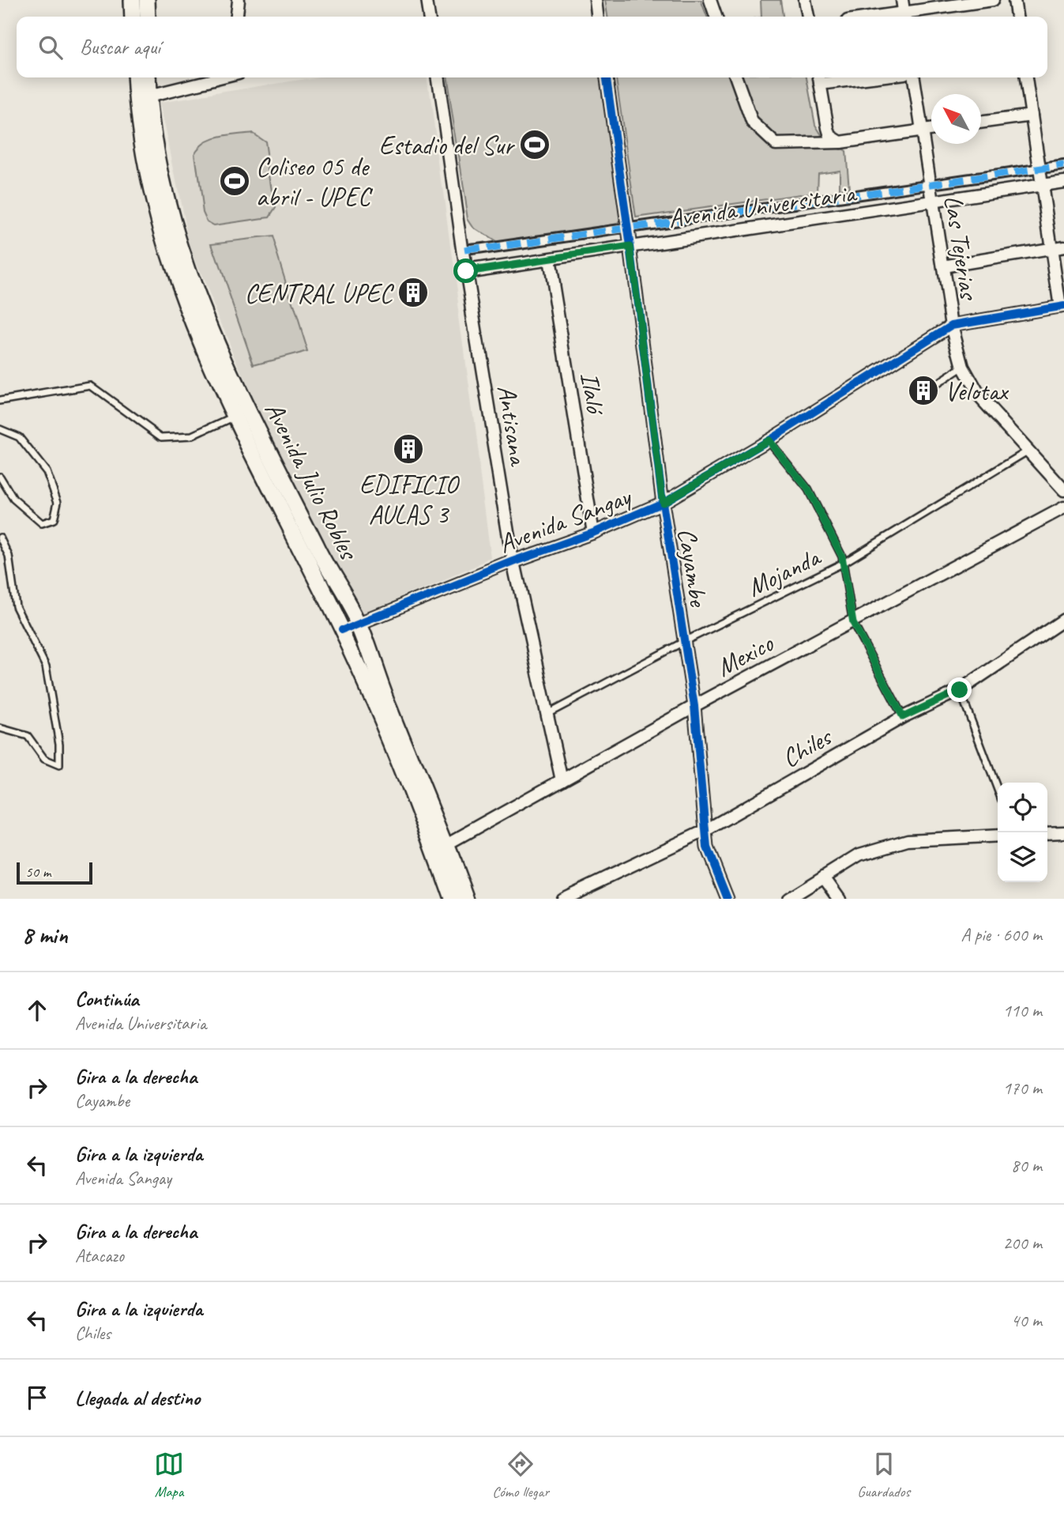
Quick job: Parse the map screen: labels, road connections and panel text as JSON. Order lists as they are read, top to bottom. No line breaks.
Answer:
{"streets":{"main road":["Avenida Julio Robles"],"street":["Avenida Universitaria","Las Tejerias","Ilaló","Antisana","Avenida Sangay","Cayambe","Mexico","Chiles"],"lane":["Mojanda"]},"crossings":[["Avenida Universitaria","Las Tejerias"],["Avenida Universitaria","Ilaló"],["Avenida Universitaria","Antisana"],["Avenida Universitaria","Cayambe"],["Las Tejerias","Avenida Sangay"],["Las Tejerias","Mojanda"],["Ilaló","Avenida Sangay"],["Antisana","Avenida Sangay"],["Antisana","Mojanda"],["Antisana","Mexico"],["Avenida Julio Robles","Avenida Sangay"],["Avenida Julio Robles","Mexico"],["Avenida Sangay","Cayambe"],["Cayambe","Mojanda"],["Cayambe","Mexico"],["Cayambe","Chiles"]],"places":{"sports":["Estadio del Sur","Coliseo 05 de abril - UPEC"],"building":["CENTRAL UPEC","Velotax","EDIFICIO AULAS 3"]},"scale_bar":"50 m","north":"top left","page":{"search":"Buscar aquí","scale":"50 m","heading":["8 min","A pie · 600 m"],"list":[["Continúa","Avenida Universitaria","110 m"],["Gira a la derecha","Cayambe","170 m"],["Gira a la izquierda","Avenida Sangay","80 m"],["Gira a la derecha","Atacazo","200 m"],["Gira a la izquierda","Chiles","40 m"],"Llegada al destino"],"nav":["Mapa","Cómo llegar","Guardados"]}}
